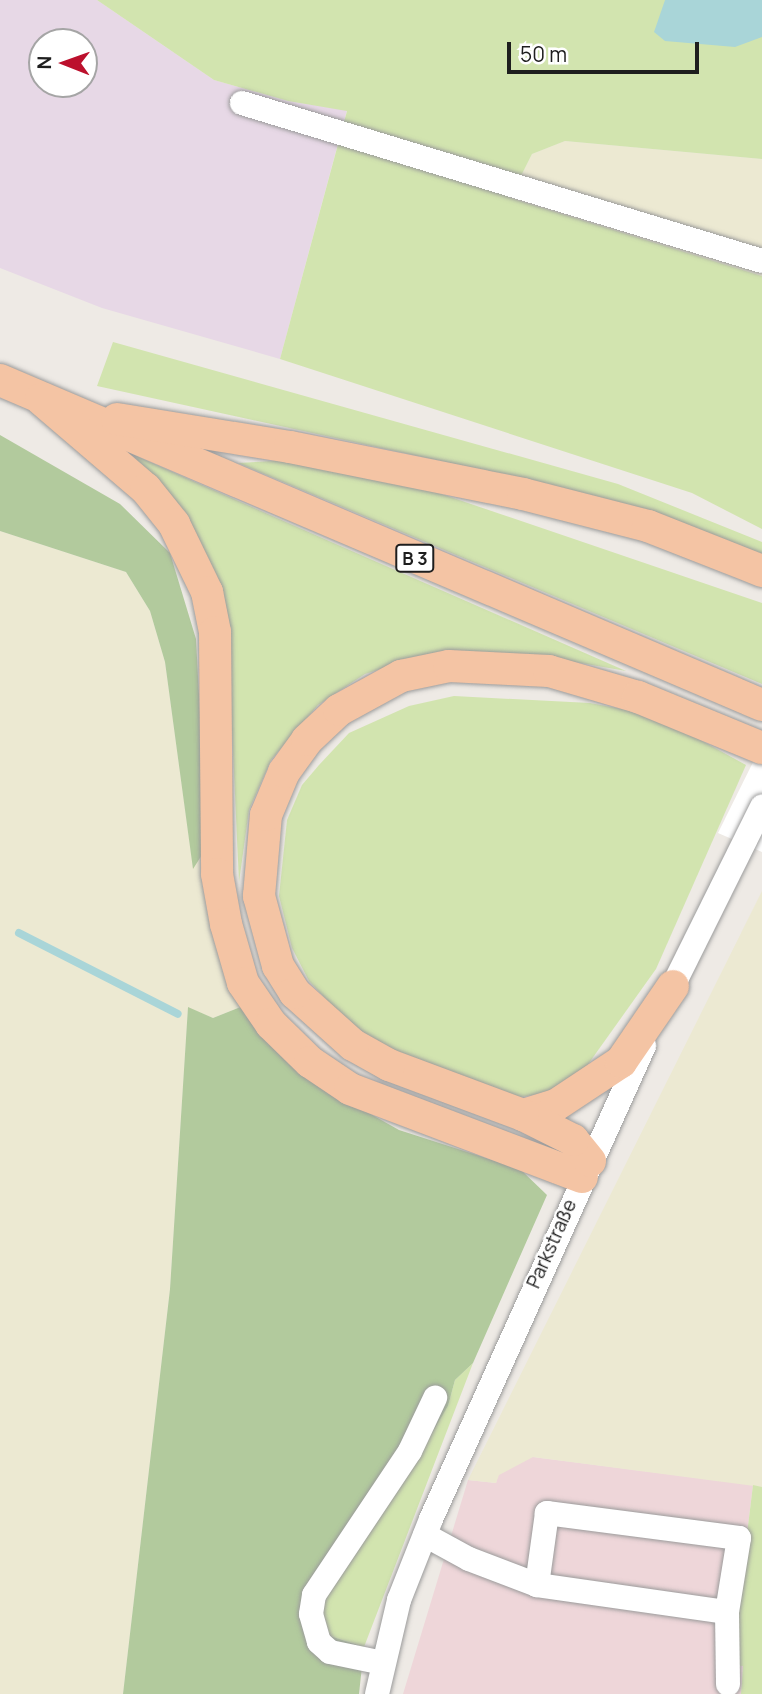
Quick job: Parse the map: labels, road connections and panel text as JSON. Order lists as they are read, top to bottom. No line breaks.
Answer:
{"streets":{"main road":["B 3"],"street":["Parkstraße"]},"scale_bar":"50 m","north":"left"}
